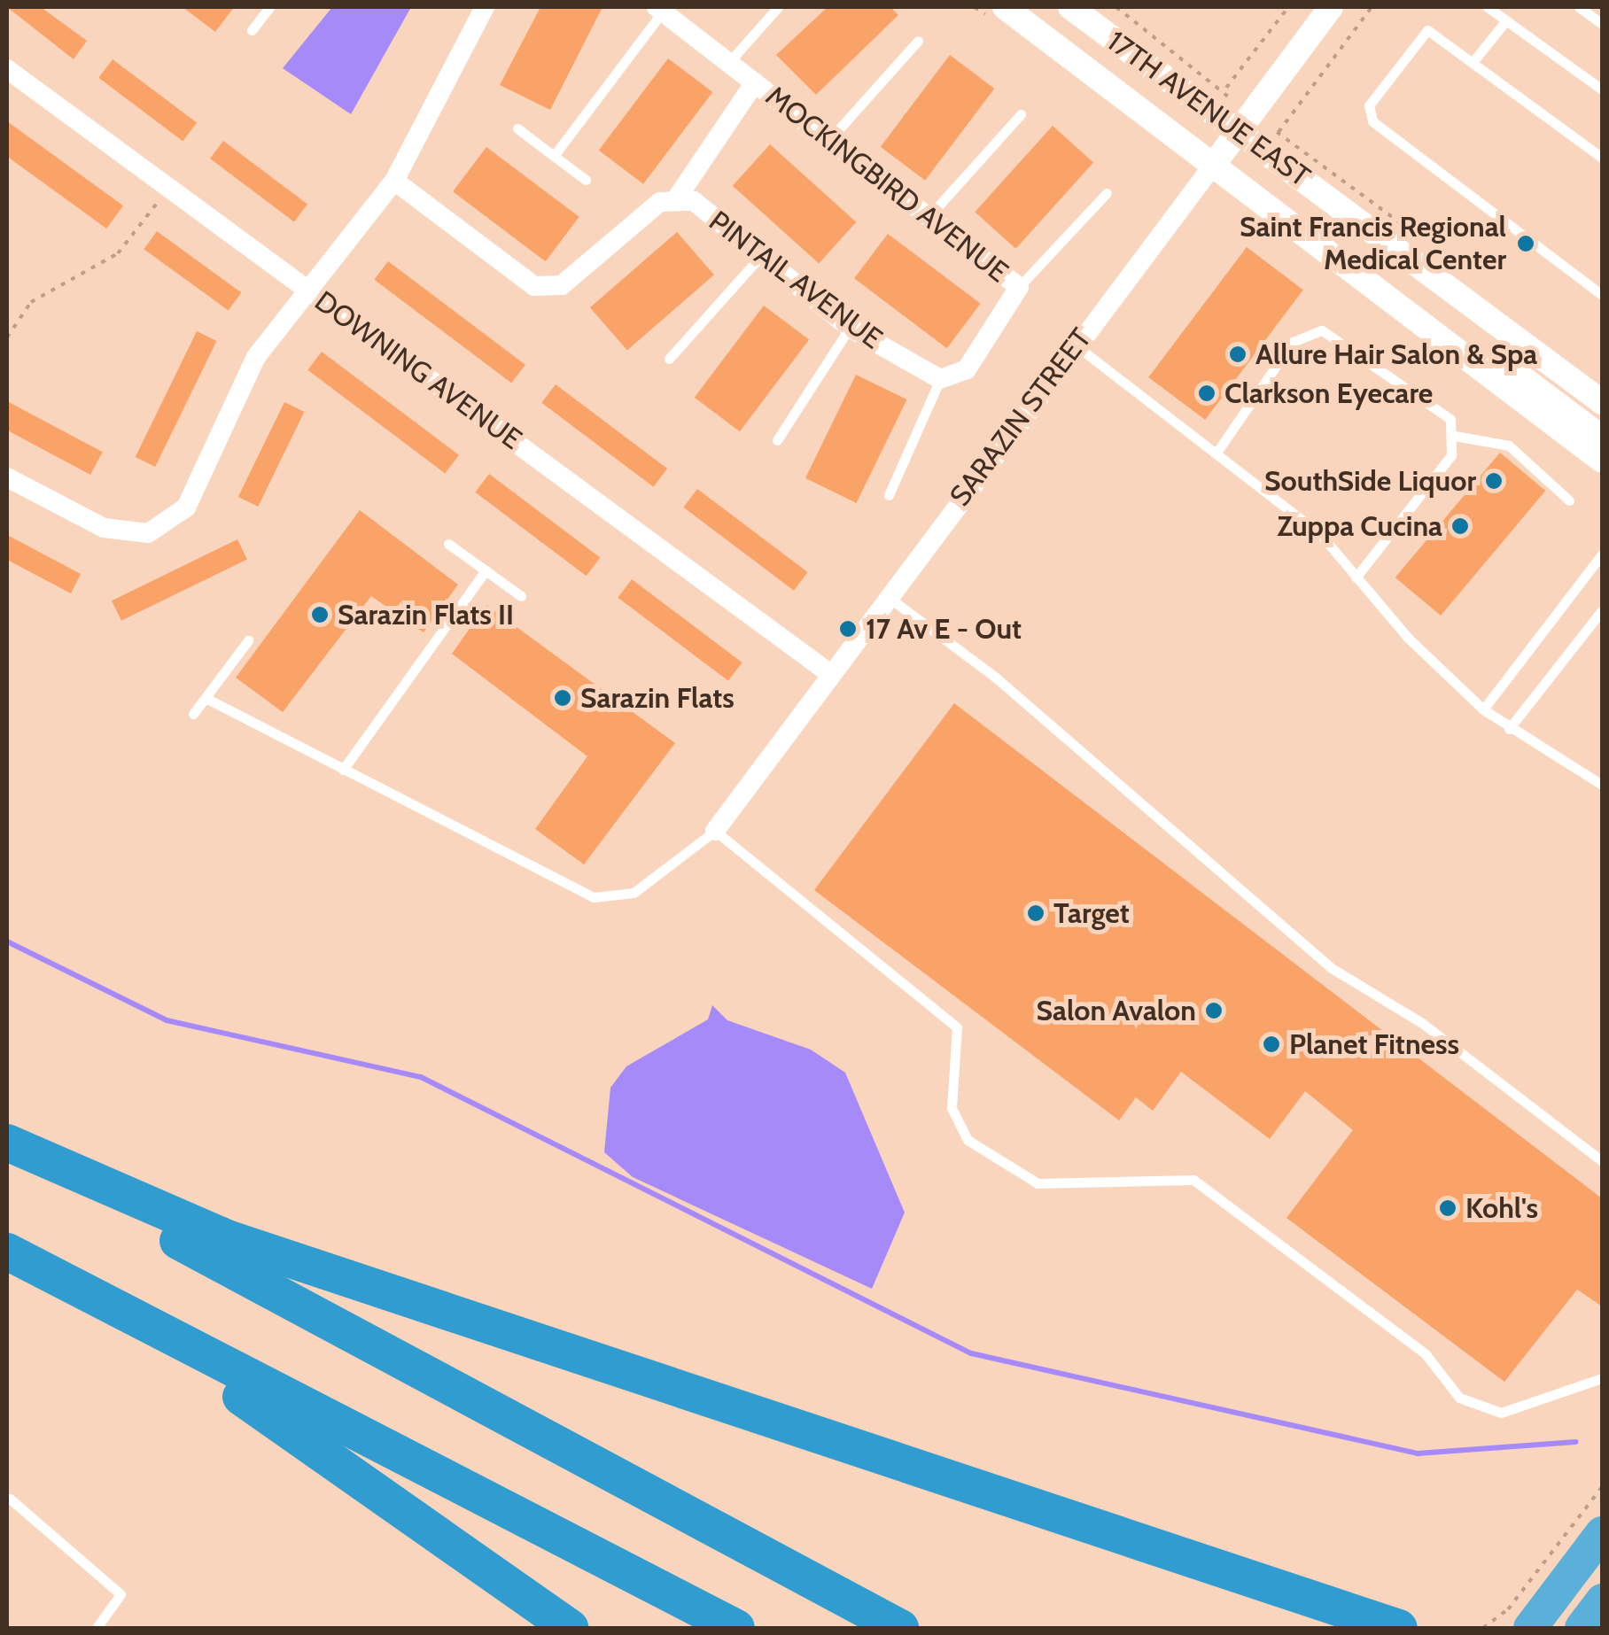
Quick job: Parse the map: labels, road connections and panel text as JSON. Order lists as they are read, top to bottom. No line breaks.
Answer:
{"streets":{"street":["17TH AVENUE EAST","MOCKINGBIRD AVENUE","PINTAIL AVENUE","DOWNING AVENUE","SARAZIN STREET"]},"crossings":[["17TH AVENUE EAST","SARAZIN STREET"],["MOCKINGBIRD AVENUE","PINTAIL AVENUE"],["DOWNING AVENUE","SARAZIN STREET"]],"places":["Saint Francis Regional Medical Center","Allure Hair Salon & Spa","Clarkson Eyecare","SouthSide Liquor","Zuppa Cucina","Sarazin Flats II","17 Av E - Out","Sarazin Flats","Target","Salon Avalon","Planet Fitness","Kohl's"]}
